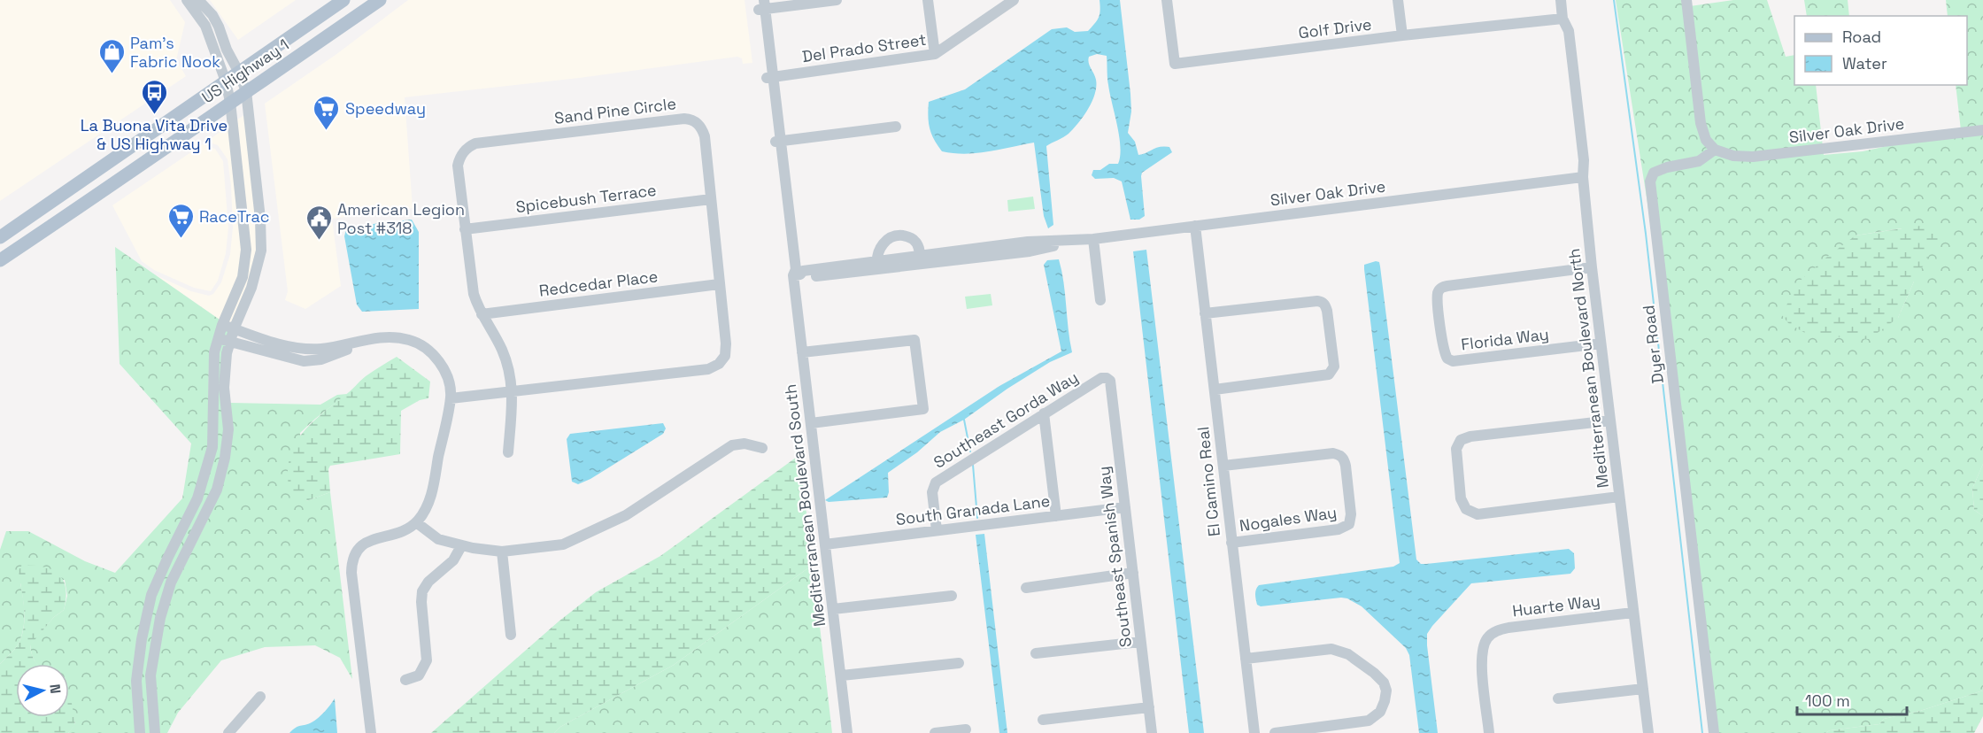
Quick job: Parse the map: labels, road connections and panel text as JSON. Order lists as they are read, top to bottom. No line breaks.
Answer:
{"streets":{"main road":["US Highway 1"],"street":["Golf Drive","Del Prado Street","Sand Pine Circle","Silver Oak Drive","Spicebush Terrace","Redcedar Place","Florida Way","Dyer Road","Mediterranean Boulevard North","Southeast Gorda Way","El Camino Real","Mediterranean Boulevard South","South Granada Lane","Nogales Way","Southeast Spanish Way","Huarte Way"]},"crossings":[["Golf Drive","Mediterranean Boulevard North"],["Del Prado Street","Mediterranean Boulevard South"],["Sand Pine Circle","Spicebush Terrace"],["Sand Pine Circle","Redcedar Place"],["Silver Oak Drive","Dyer Road"],["Silver Oak Drive","Mediterranean Boulevard North"],["Silver Oak Drive","El Camino Real"],["Silver Oak Drive","Mediterranean Boulevard South"],["Florida Way","Mediterranean Boulevard North"],["Mediterranean Boulevard North","Huarte Way"],["Southeast Gorda Way","South Granada Lane"],["Southeast Gorda Way","Southeast Spanish Way"],["El Camino Real","Nogales Way"],["Mediterranean Boulevard South","South Granada Lane"],["South Granada Lane","Southeast Spanish Way"]],"places":{"shop":["Pam's Fabric Nook"],"bus stop":["La Buona Vita Drive & US Highway 1"],"supermarket":["Speedway","RaceTrac"],"public building":["American Legion Post #318"]},"legend":["Road","Water"],"scale_bar":"100 m","north":"right"}
